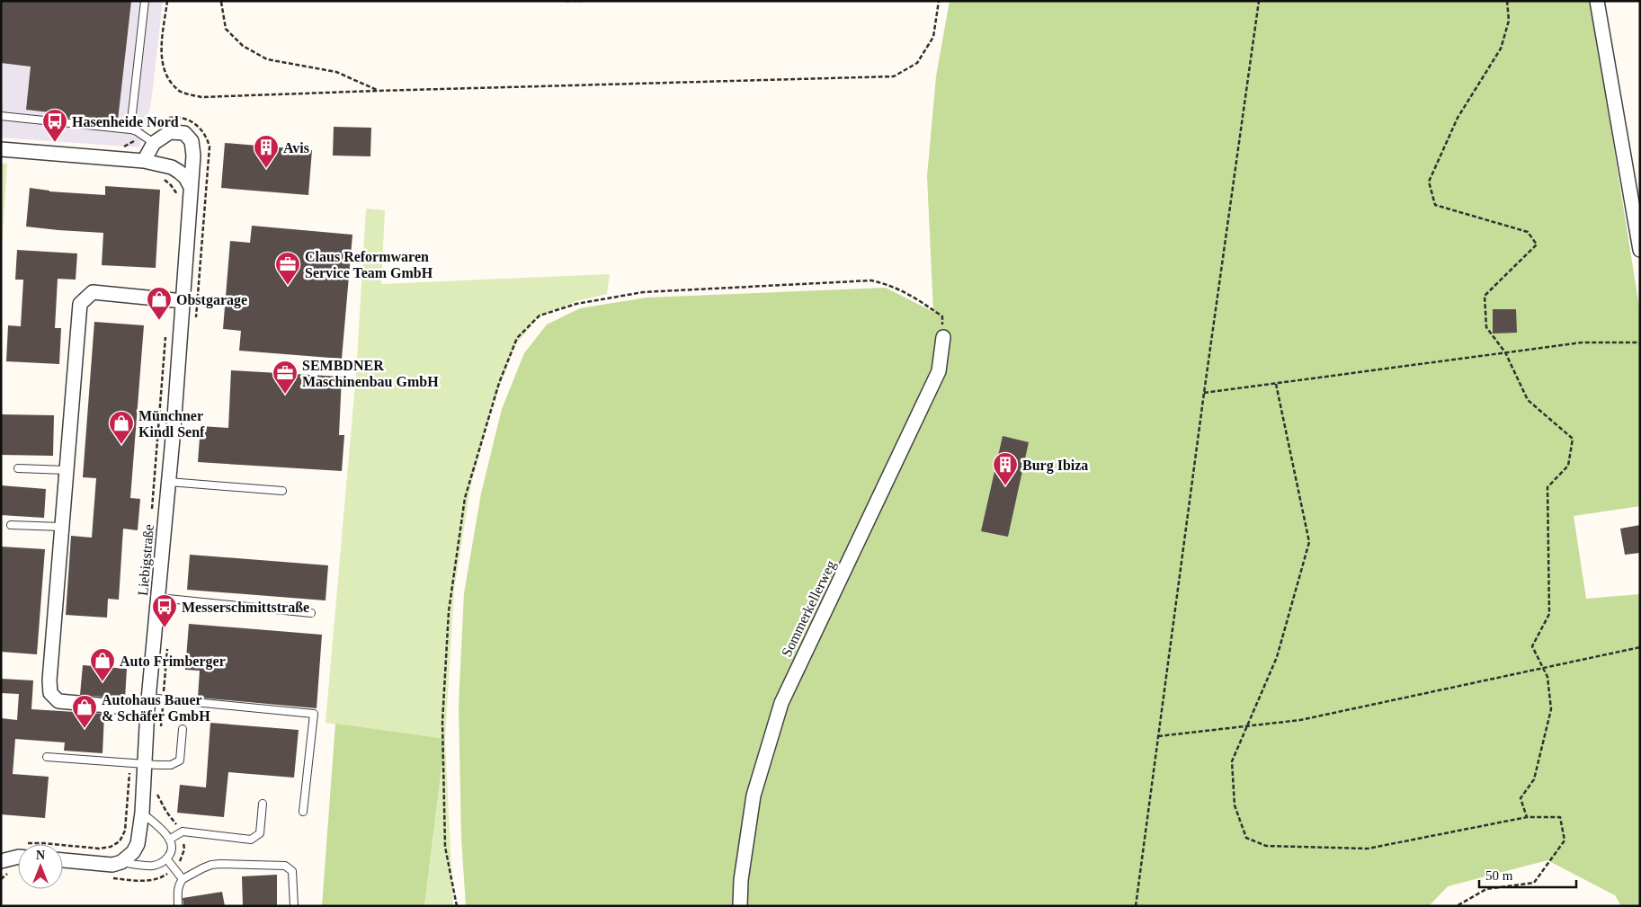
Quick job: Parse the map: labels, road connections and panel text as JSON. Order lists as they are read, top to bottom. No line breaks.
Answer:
{"streets":{"street":["Liebigstraße","Sommerkellerweg"]},"places":{"bus stop":["Hasenheide Nord","Messerschmittstraße"],"building":["Avis","Burg Ibiza"],"office":["Claus Reformwaren Service Team GmbH","SEMBDNER Maschinenbau GmbH"],"shop":["Obstgarage","Münchner Kindl Senf","Auto Frimberger","Autohaus Bauer & Schäfer GmbH"]},"scale_bar":"50 m","north":"top"}
